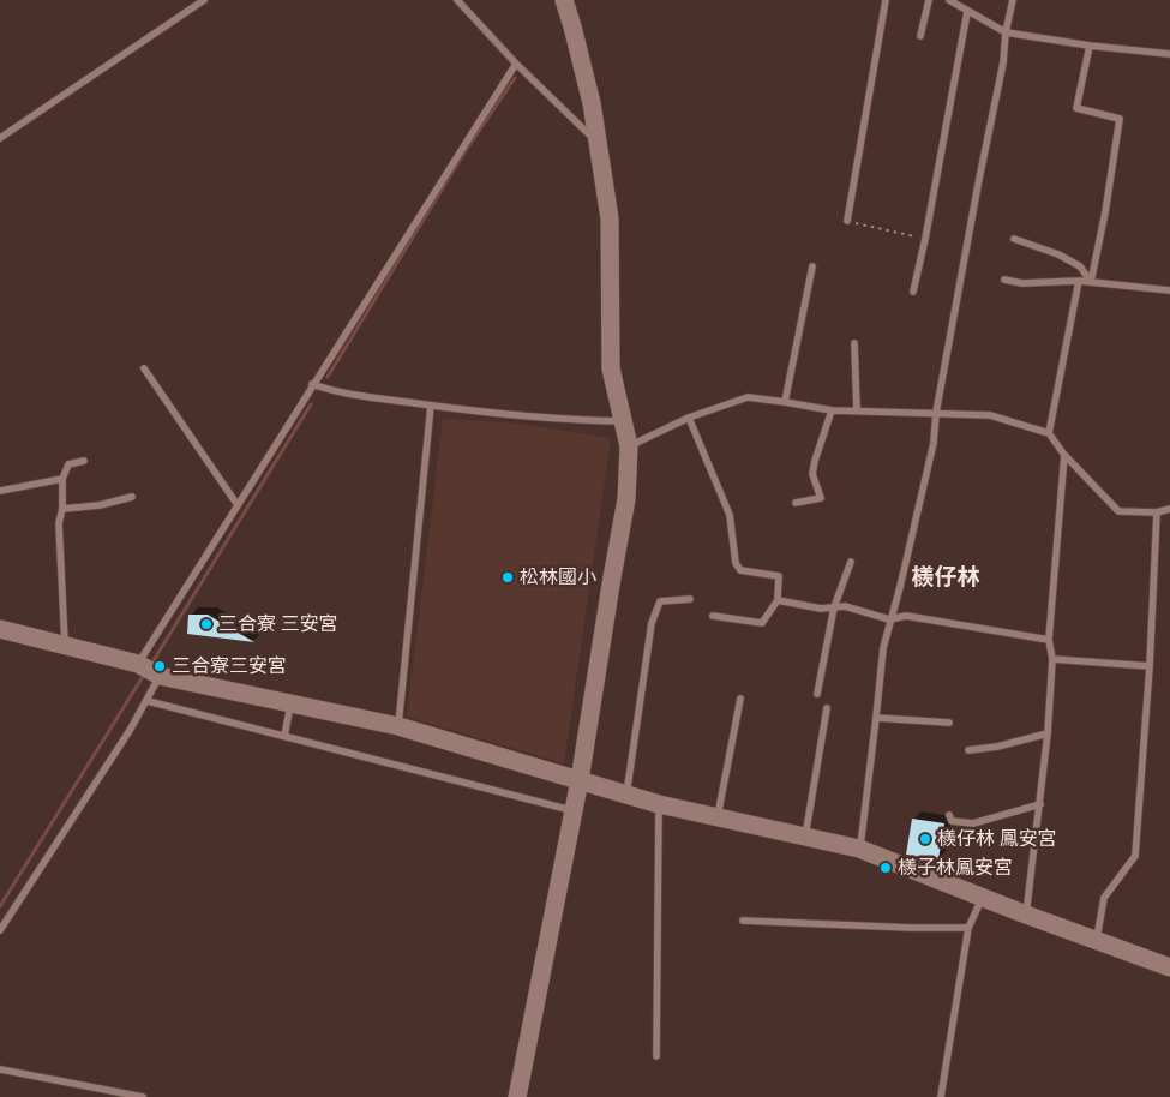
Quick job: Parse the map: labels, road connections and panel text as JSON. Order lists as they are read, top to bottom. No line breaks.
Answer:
{"districts":["檨仔林"],"places":["松林國小","三合寮 三安宮","三合寮三安宮","檨仔林 鳳安宮","檨子林鳳安宮"]}
